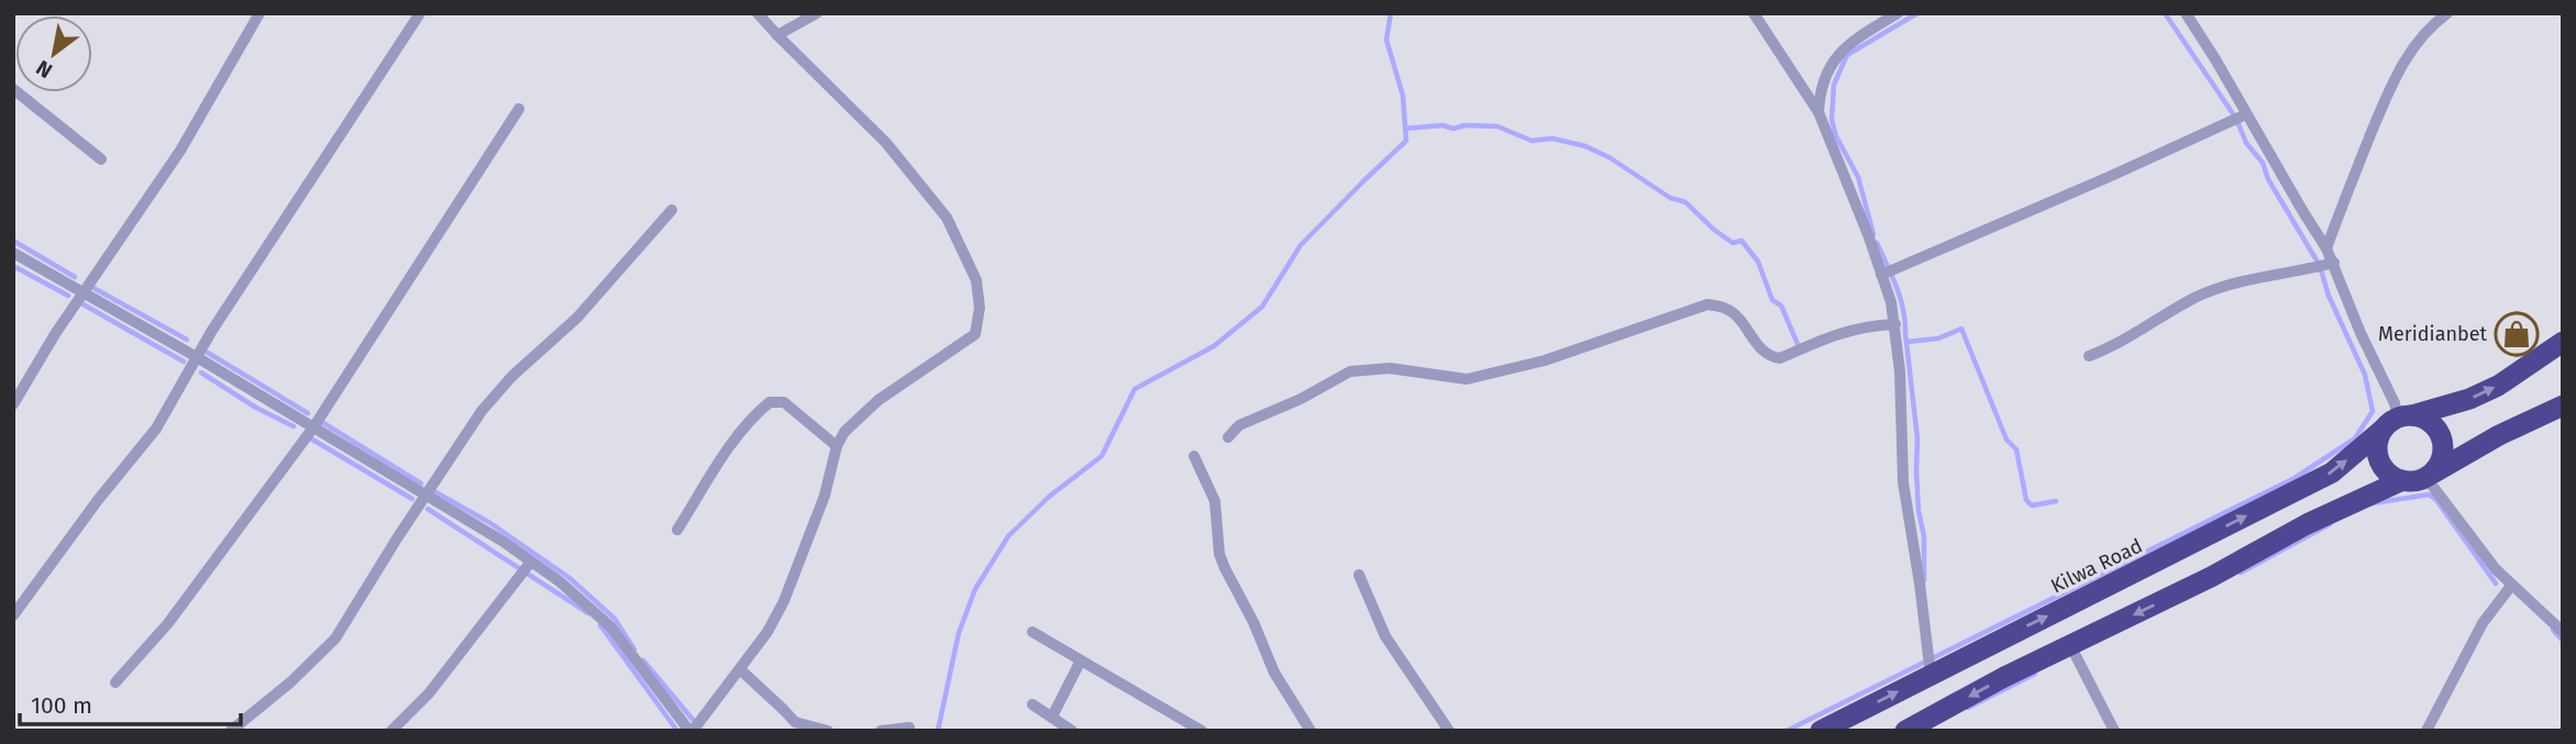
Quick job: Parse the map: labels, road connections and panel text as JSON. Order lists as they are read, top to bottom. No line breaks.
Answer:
{"streets":{"highway":["Kilwa Road"]},"places":{"shop":["Meridianbet"]},"scale_bar":"100 m","north":"bottom left"}
